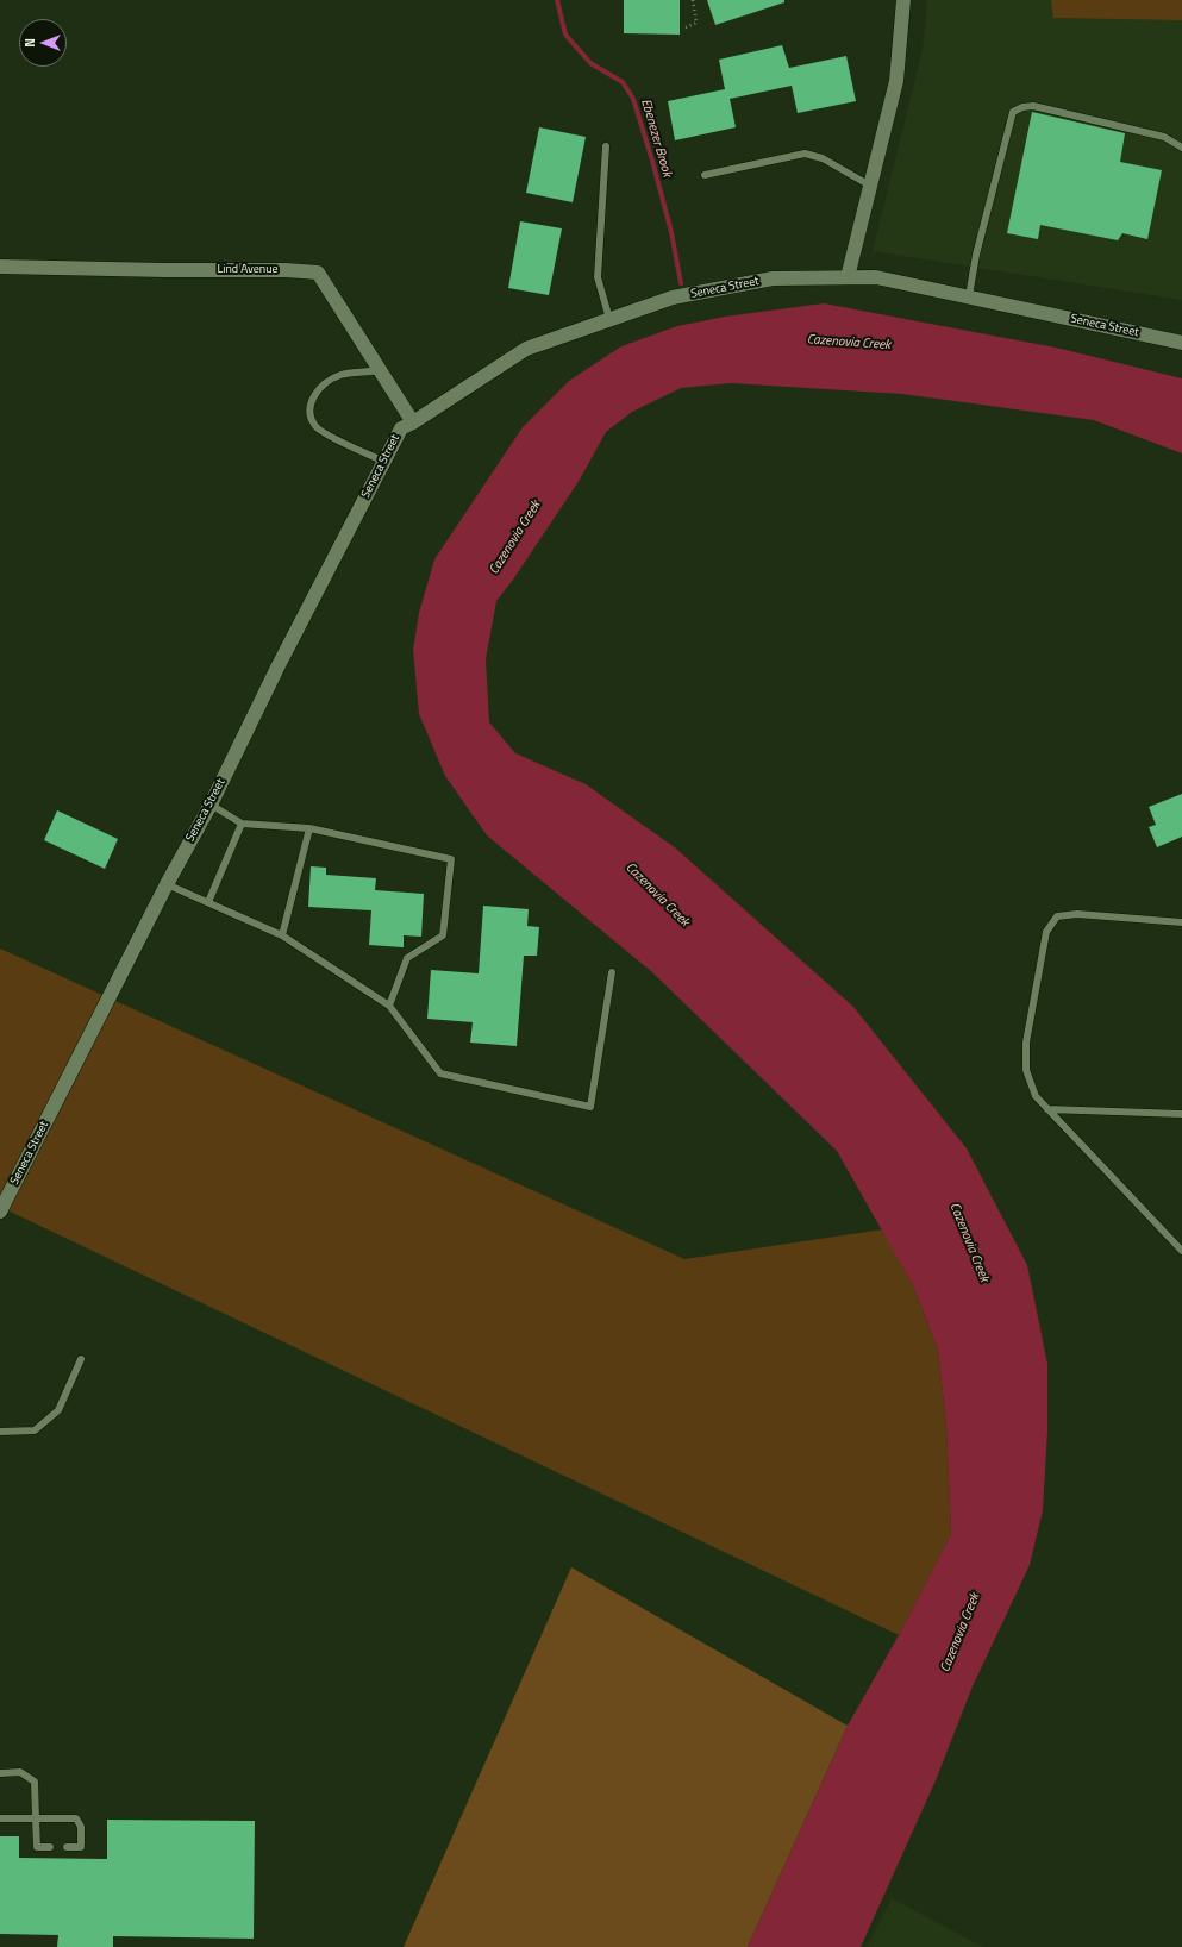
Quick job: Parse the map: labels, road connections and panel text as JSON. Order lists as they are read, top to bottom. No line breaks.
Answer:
{"streets":{"street":["Lind Avenue","Seneca Street"]},"crossings":[["Lind Avenue","Seneca Street"]],"water":["Ebenezer Brook","Cazenovia Creek"],"north":"left"}
